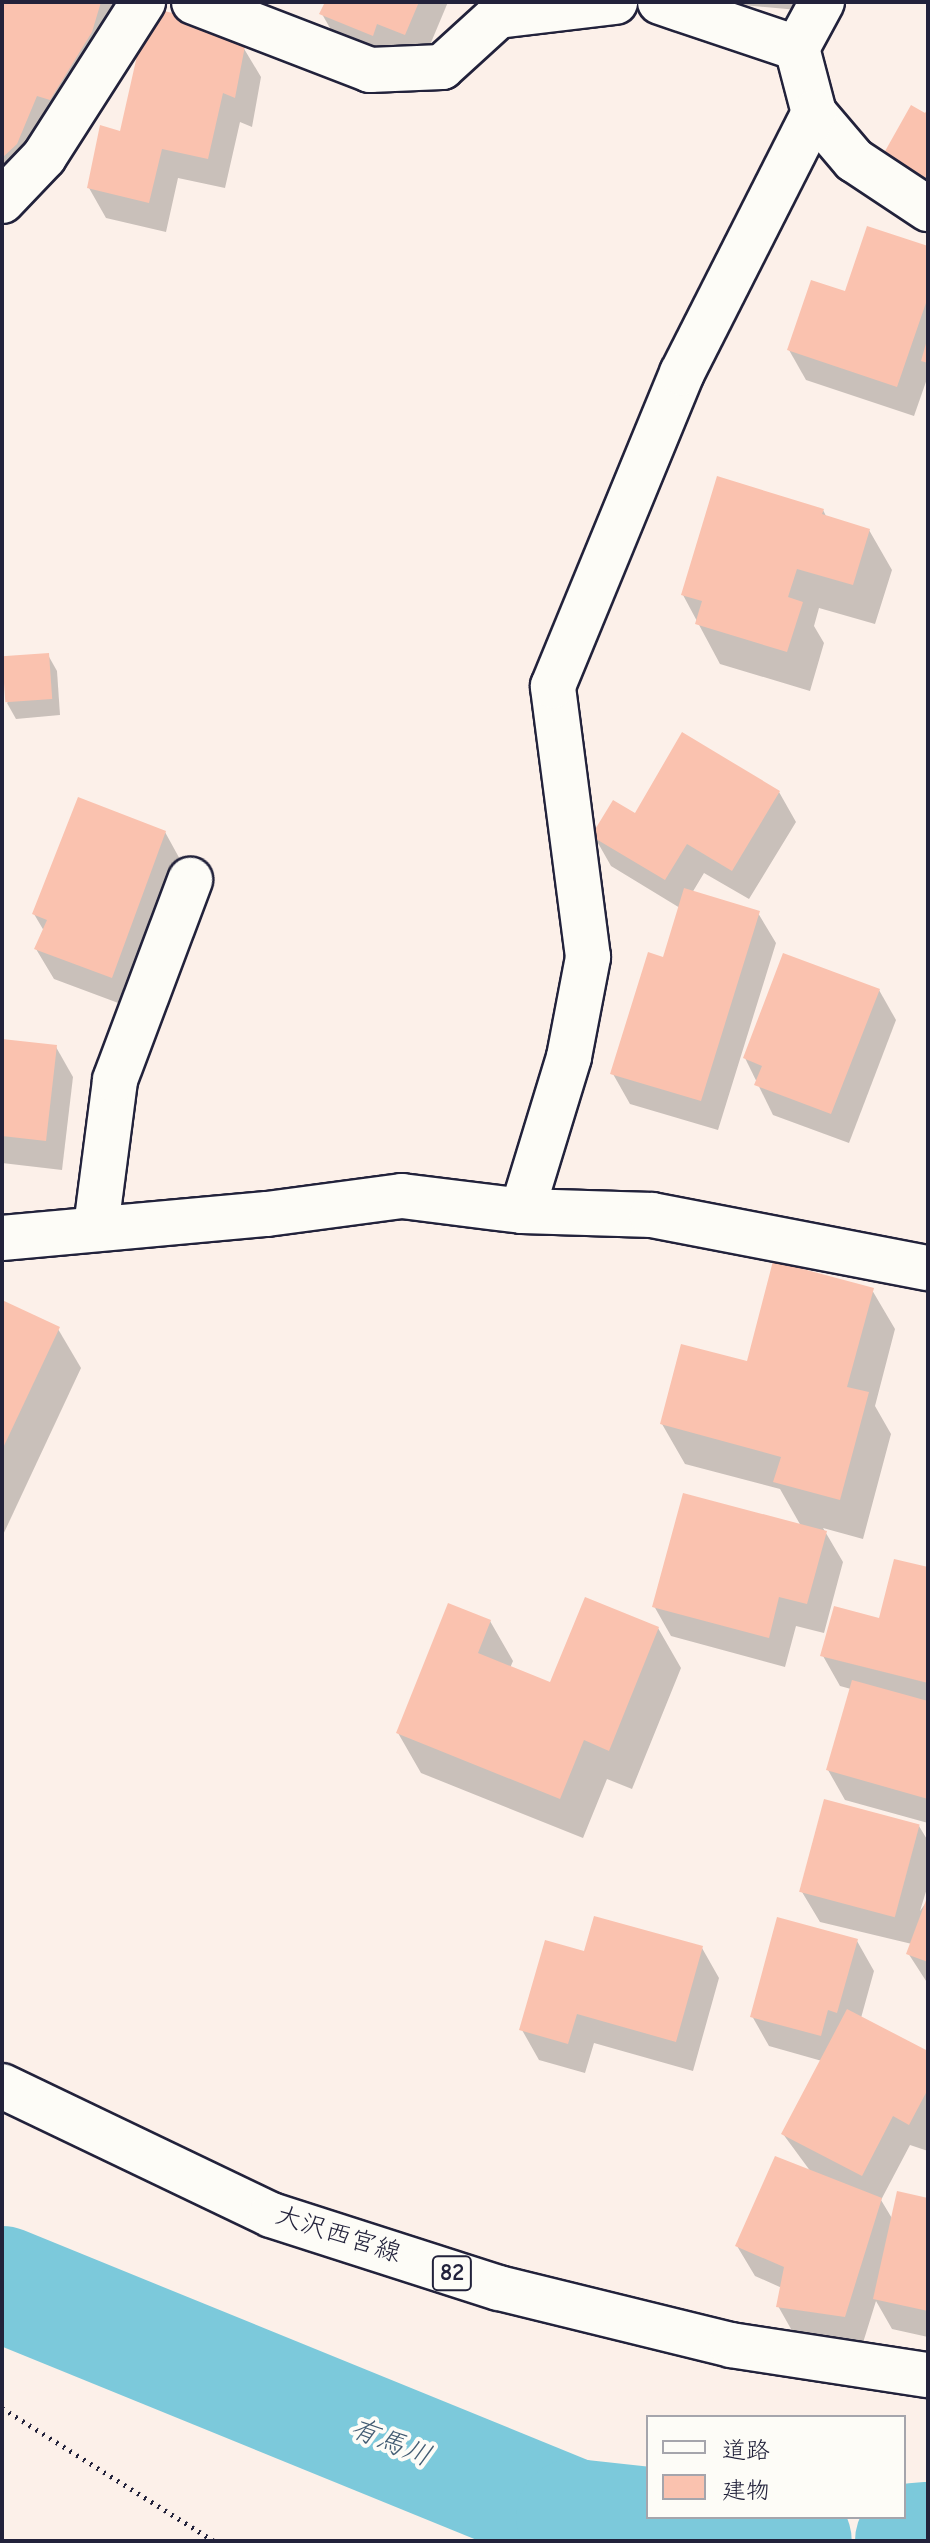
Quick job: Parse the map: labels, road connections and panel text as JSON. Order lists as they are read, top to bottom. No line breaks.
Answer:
{"streets":{"street":["大沢西宮線","82"]},"water":["有馬川"],"legend":["道路","建物"]}
